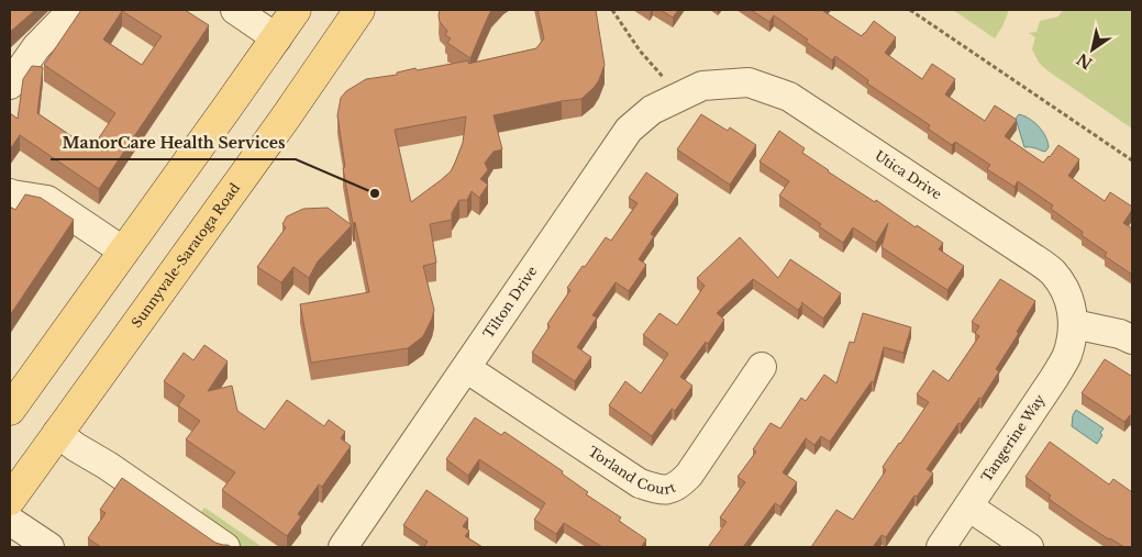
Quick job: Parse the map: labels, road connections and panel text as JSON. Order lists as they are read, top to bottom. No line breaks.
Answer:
{"streets":{"main road":["Sunnyvale-Saratoga Road"],"street":["Utica Drive","Tilton Drive","Tangerine Way","Torland Court"]},"crossings":[["Utica Drive","Tilton Drive"],["Utica Drive","Tangerine Way"],["Tilton Drive","Torland Court"]],"places":["ManorCare Health Services"],"north":"bottom left"}
